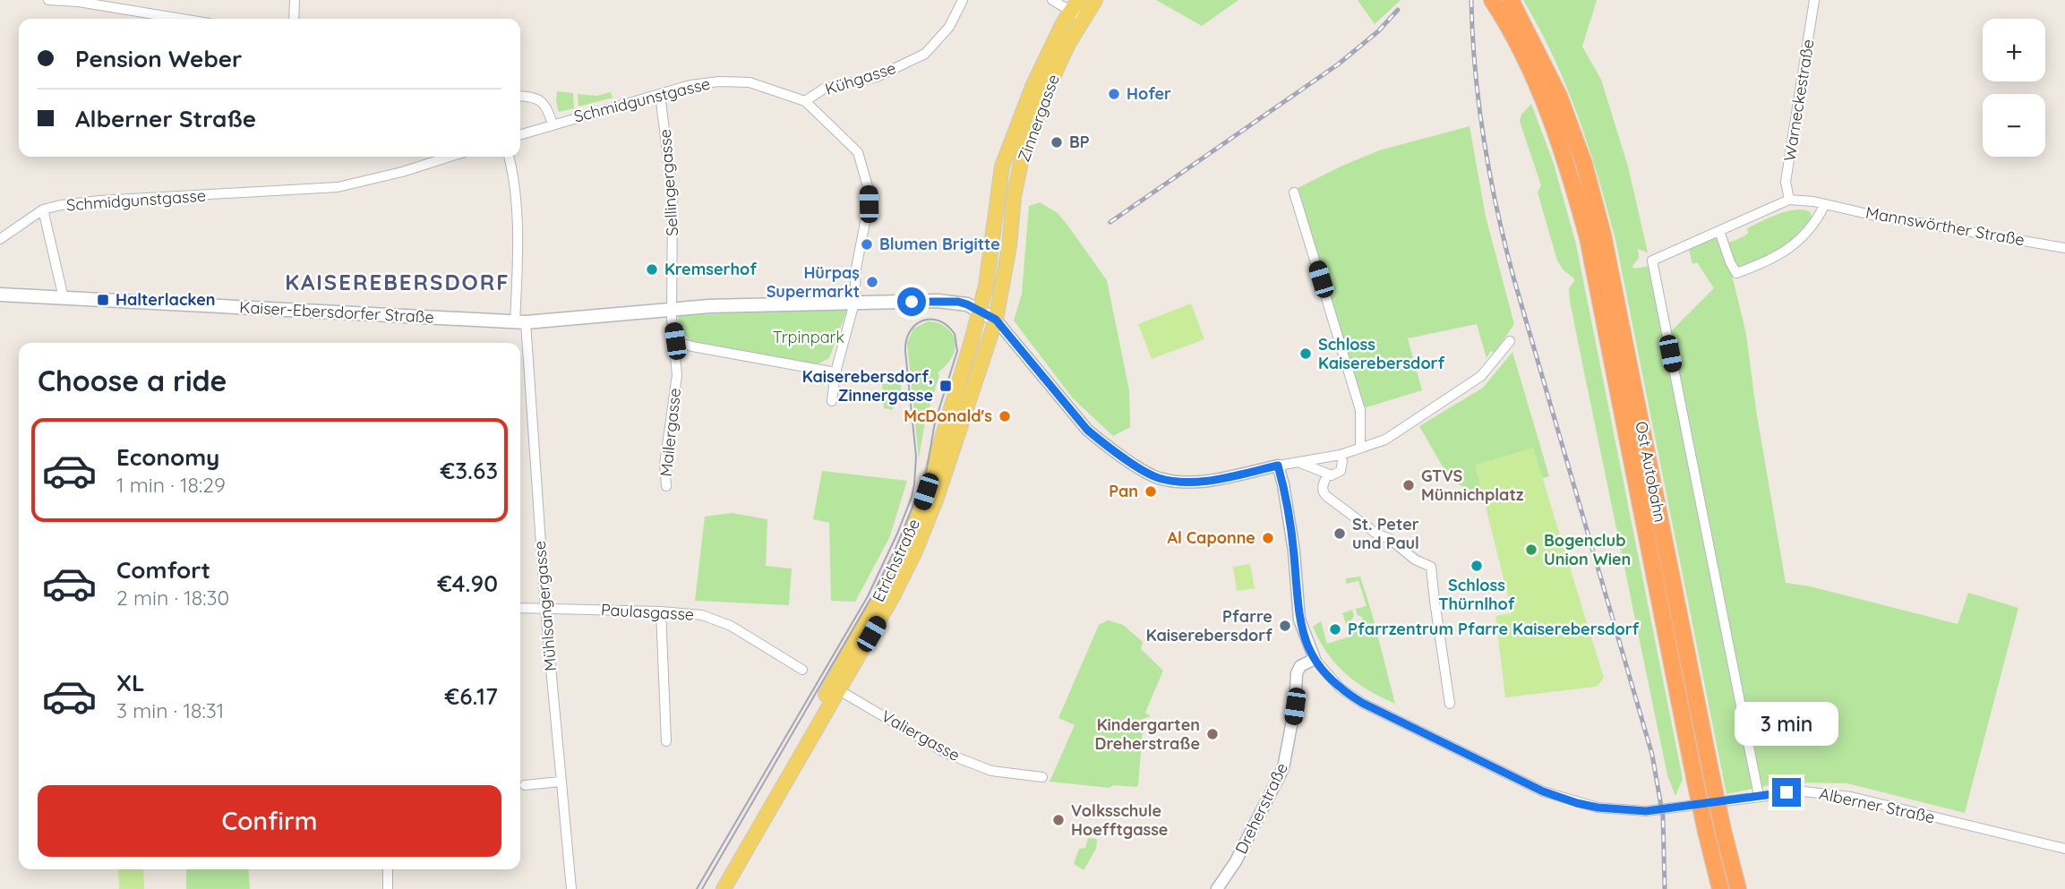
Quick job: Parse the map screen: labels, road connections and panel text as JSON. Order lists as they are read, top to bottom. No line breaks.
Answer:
{"streets":{"highway":["Ost Autobahn"],"main road":["Zinnergasse","Kaiser-Ebersdorfer Straße","Etrichstraße"],"street":["Kühgasse","Schmidgunstgasse","Warneckestraße","Sellingergasse","Mannswörther Straße","Mailergasse","Mühlsangergasse","Paulasgasse","Valiergasse","Alberner Straße","Dreherstraße"]},"crossings":[["Kühgasse","Schmidgunstgasse"],["Schmidgunstgasse","Sellingergasse"],["Schmidgunstgasse","Kaiser-Ebersdorfer Straße"],["Warneckestraße","Mannswörther Straße"],["Zinnergasse","Kaiser-Ebersdorfer Straße"],["Zinnergasse","Etrichstraße"],["Sellingergasse","Kaiser-Ebersdorfer Straße"],["Kaiser-Ebersdorfer Straße","Etrichstraße"],["Kaiser-Ebersdorfer Straße","Mühlsangergasse"],["Etrichstraße","Valiergasse"],["Mühlsangergasse","Paulasgasse"],["Alberner Straße","Dreherstraße"]],"districts":["KAISEREBERSDORF"],"parks":["Trpinpark"],"places":{"other":["Hofer","BP","Blumen Brigitte","Kremserhof","Hürpaş Supermarkt","Schloss Kaiserebersdorf","McDonald's","GTVS Münnichplatz","Pan","St. Peter und Paul","Al Caponne","Bogenclub Union Wien","Schloss Thürnlhof","Pfarre Kaiserebersdorf","Pfarrzentrum Pfarre Kaiserebersdorf","Kindergarten Dreherstraße","Volksschule Hoefftgasse"],"transit":["Halterlacken","Kaiserebersdorf, Zinnergasse"]},"page":{"map_buttons":["+","−"],"banner":["Pension Weber","Alberner Straße"],"heading":"Choose a ride","list":[{"name":"Economy","note":"1 min · 18:29","value":"€3.63"},{"name":"Comfort","note":"2 min · 18:30","value":"€4.90"},{"name":"XL","note":"3 min · 18:31","value":"€6.17"}],"bubble":"3 min","buttons":"Confirm"}}
